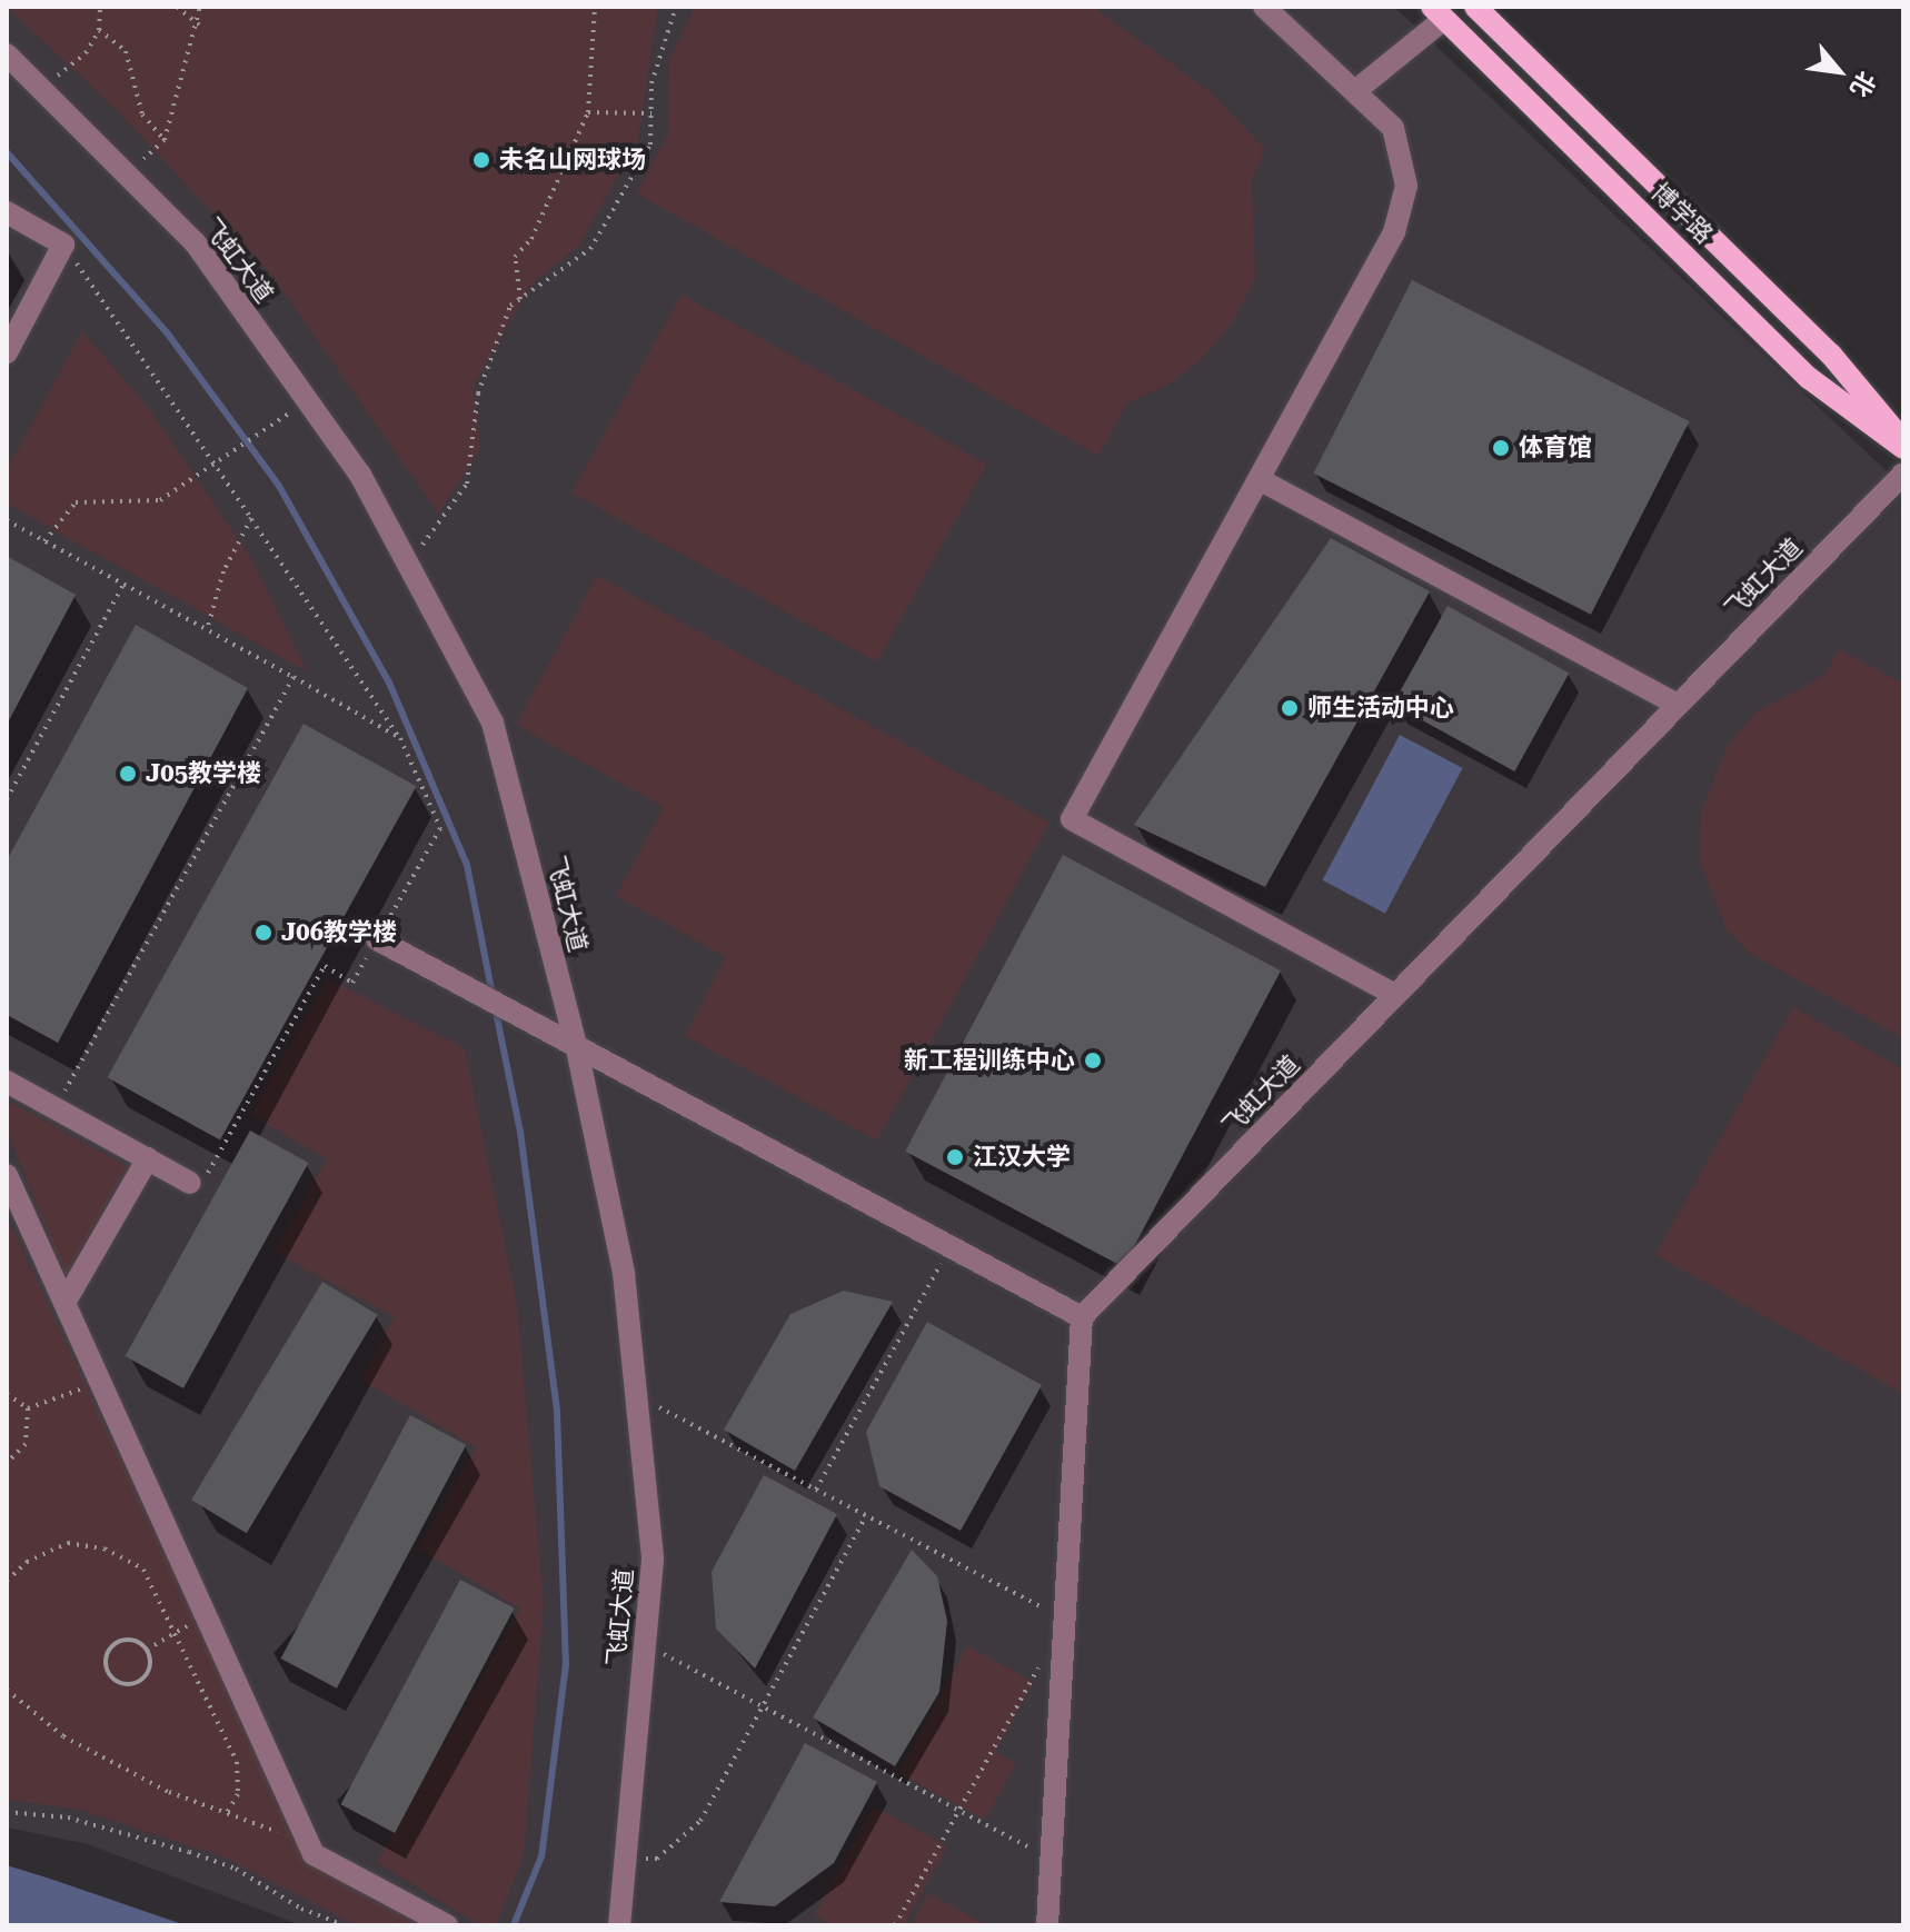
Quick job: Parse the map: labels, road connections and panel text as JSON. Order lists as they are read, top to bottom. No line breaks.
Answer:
{"streets":{"main road":["博学路"],"lane":["飞虹大道"]},"places":["未名山网球场","体育馆","师生活动中心","J05教学楼","J06教学楼","新工程训练中心","江汉大学"],"north":"bottom right"}
